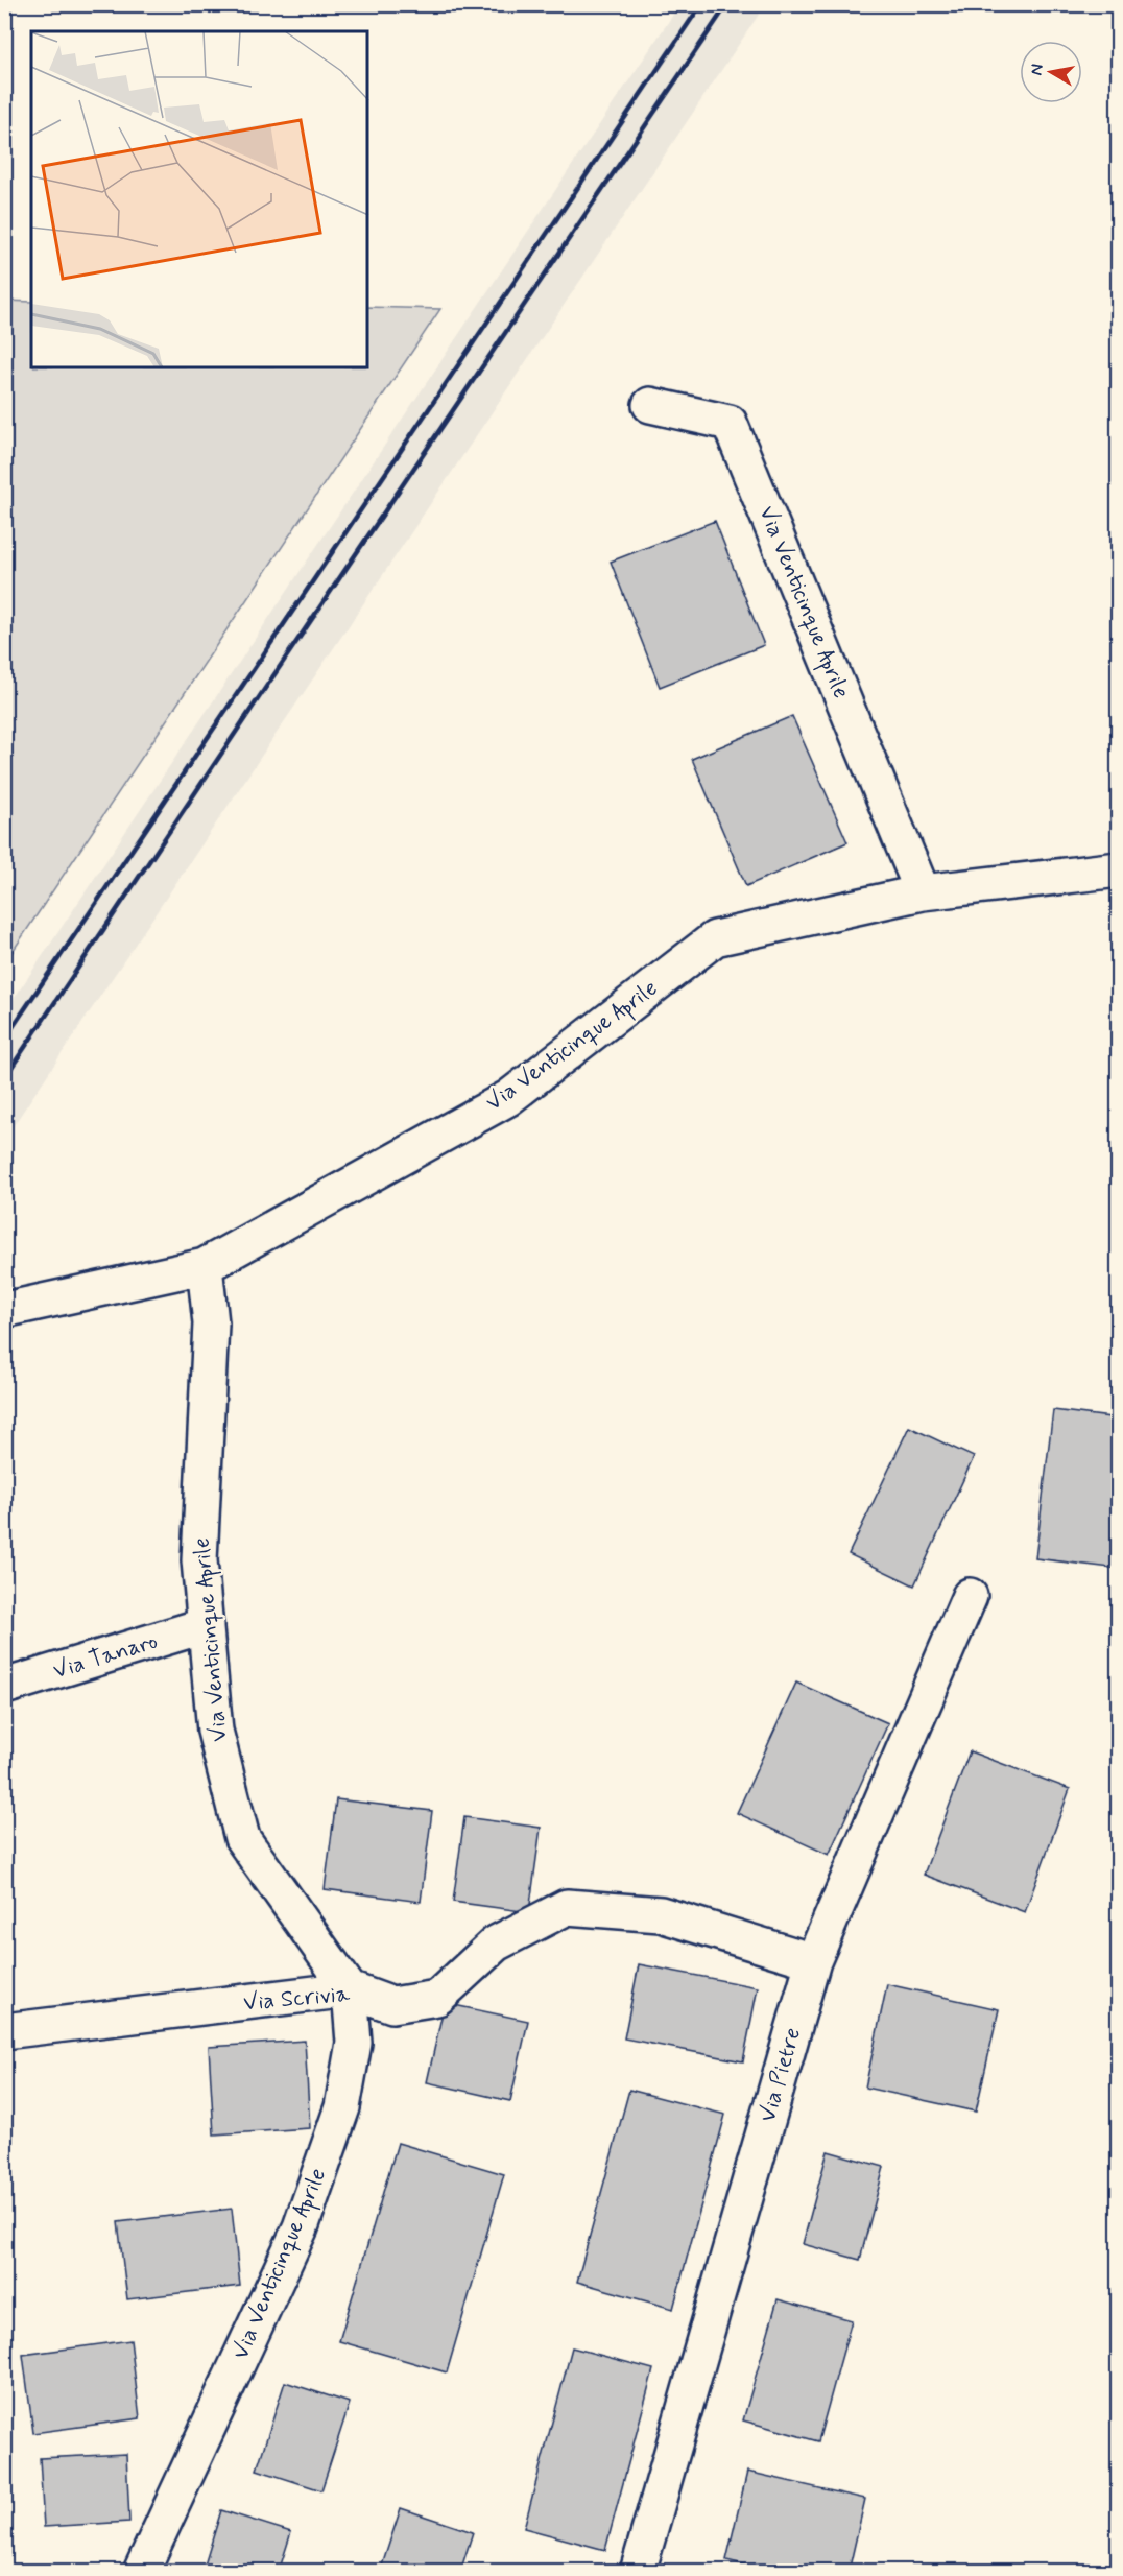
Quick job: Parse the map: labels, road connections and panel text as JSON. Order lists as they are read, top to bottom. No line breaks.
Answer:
{"streets":{"street":["Via Venticinque Aprile","Via Tanaro","Via Scrivia","Via Pietre"]},"crossings":[["Via Venticinque Aprile","Via Tanaro"],["Via Venticinque Aprile","Via Scrivia"],["Via Scrivia","Via Pietre"]],"north":"left"}
